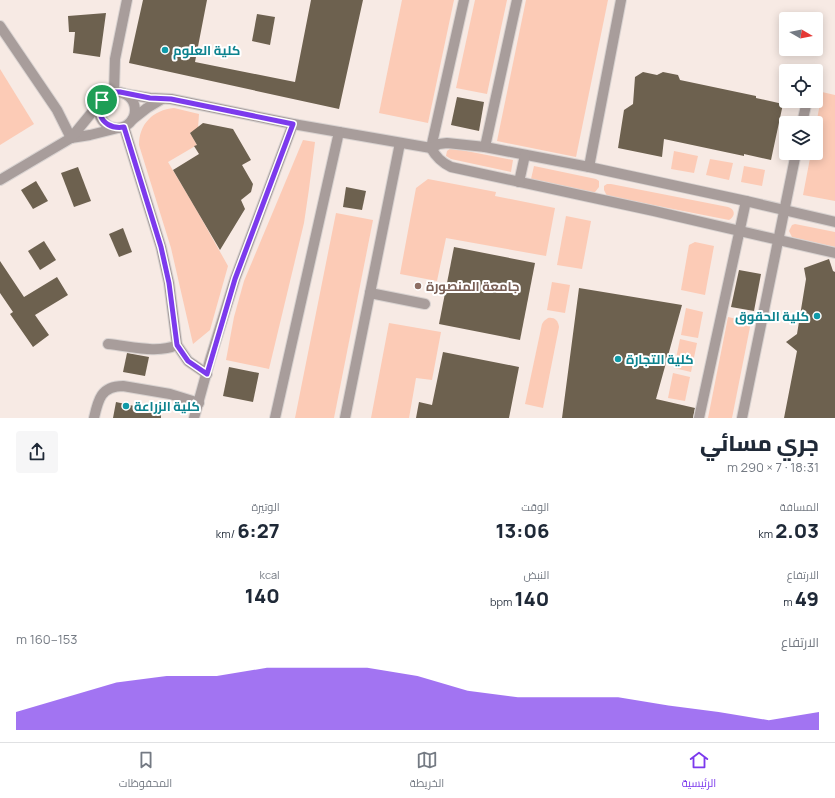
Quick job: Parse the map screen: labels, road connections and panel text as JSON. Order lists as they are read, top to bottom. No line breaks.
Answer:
{"places":["كلية العلوم","جامعة المنصورة","كلية الحقوق","كلية التجارة","كلية الزراعة"],"north":"right","page":{"heading":["جري مسائي","18:31 · 7 × 290 m"],"stats":[["المسافة","2.03 km"],["الوقت","13:06"],["الوتيرة","6:27 /km"],["الارتفاع","49 m"],["النبض","140 bpm"],["kcal","140"]],"chart":["الارتفاع","153–160 m"],"tabs":["الرئيسية","الخريطة","المحفوظات"]}}
